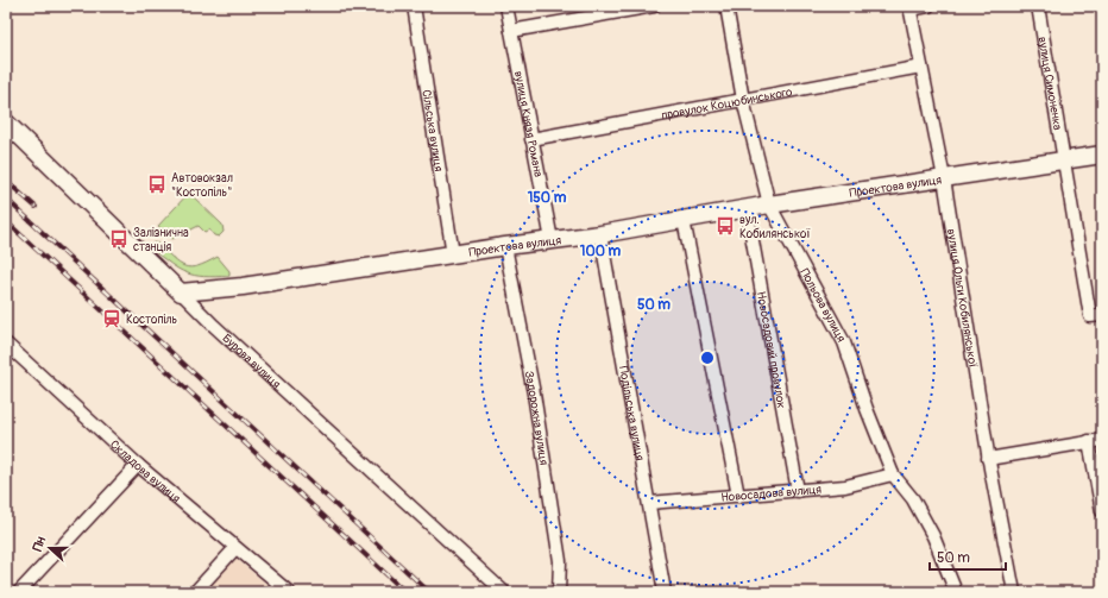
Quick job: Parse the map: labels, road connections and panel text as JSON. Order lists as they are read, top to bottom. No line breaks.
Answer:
{"streets":{"main road":["Проектова вулиця","Бурова вулиця"],"street":["вулиця Симоненка","провулок Коцюбинського","вулиця Князя Романа","Сільська вулиця","вулиця Ольги Кобилянської","Польова вулиця","Новосадовий провулок","Подільська вулиця","Задорожна вулиця","Складова вулиця","Новосадова вулиця"]},"crossings":[["вулиця Симоненка","Проектова вулиця"],["провулок Коцюбинського","вулиця Князя Романа"],["провулок Коцюбинського","вулиця Ольги Кобилянської"],["провулок Коцюбинського","Польова вулиця"],["вулиця Князя Романа","Проектова вулиця"],["Сільська вулиця","Проектова вулиця"],["Проектова вулиця","вулиця Ольги Кобилянської"],["Проектова вулиця","Польова вулиця"],["Проектова вулиця","Новосадовий провулок"],["Проектова вулиця","Бурова вулиця"],["Проектова вулиця","Подільська вулиця"],["Проектова вулиця","Задорожна вулиця"],["Польова вулиця","Новосадова вулиця"],["Новосадовий провулок","Новосадова вулиця"],["Подільська вулиця","Новосадова вулиця"]],"places":{"bus stop":["Автовокзал \"Костопіль\"","вул. Кобилянської","Залізнична станція"],"station":["Костопіль"]},"scale_bar":"50 m","north":"left","rings":["150 m","100 m","50 m"]}
